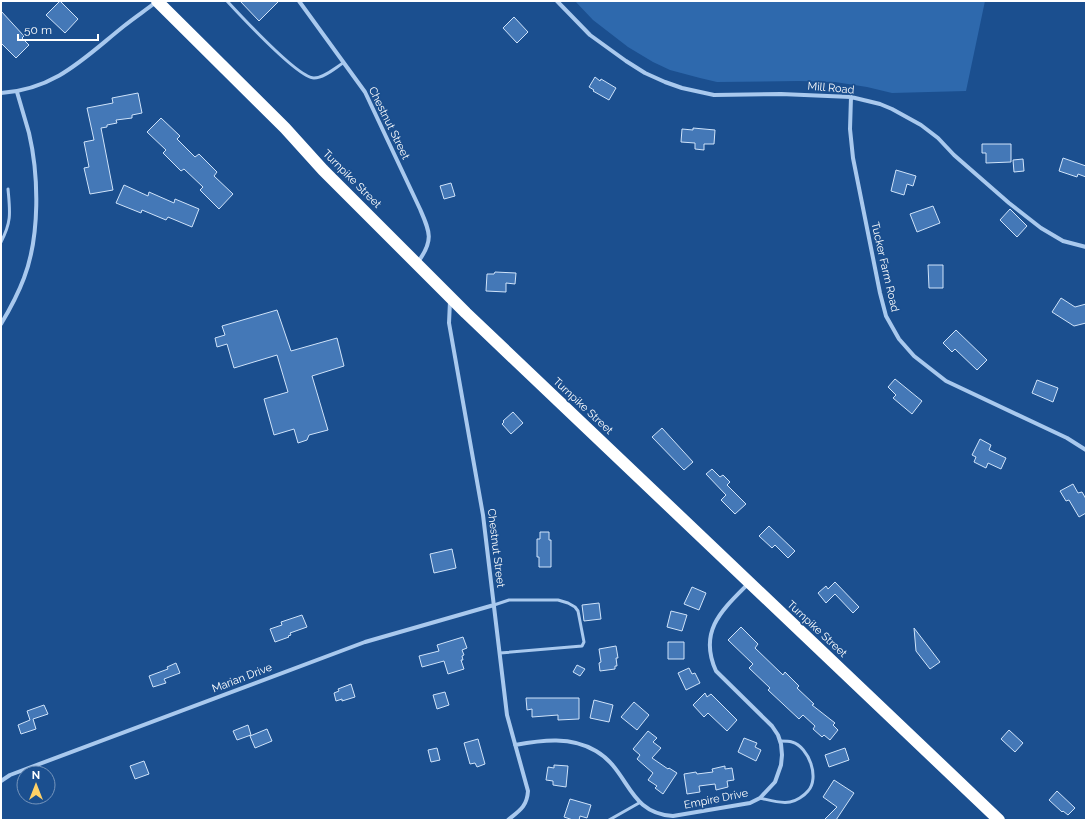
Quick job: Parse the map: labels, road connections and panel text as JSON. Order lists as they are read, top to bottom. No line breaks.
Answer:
{"streets":{"highway":["Turnpike Street"],"street":["Mill Road","Chestnut Street","Tucker Farm Road","Marian Drive","Empire Drive"]},"crossings":[["Mill Road","Tucker Farm Road"],["Chestnut Street","Turnpike Street"],["Chestnut Street","Marian Drive"],["Chestnut Street","Empire Drive"],["Turnpike Street","Empire Drive"]],"scale_bar":"50 m","north":"top"}
